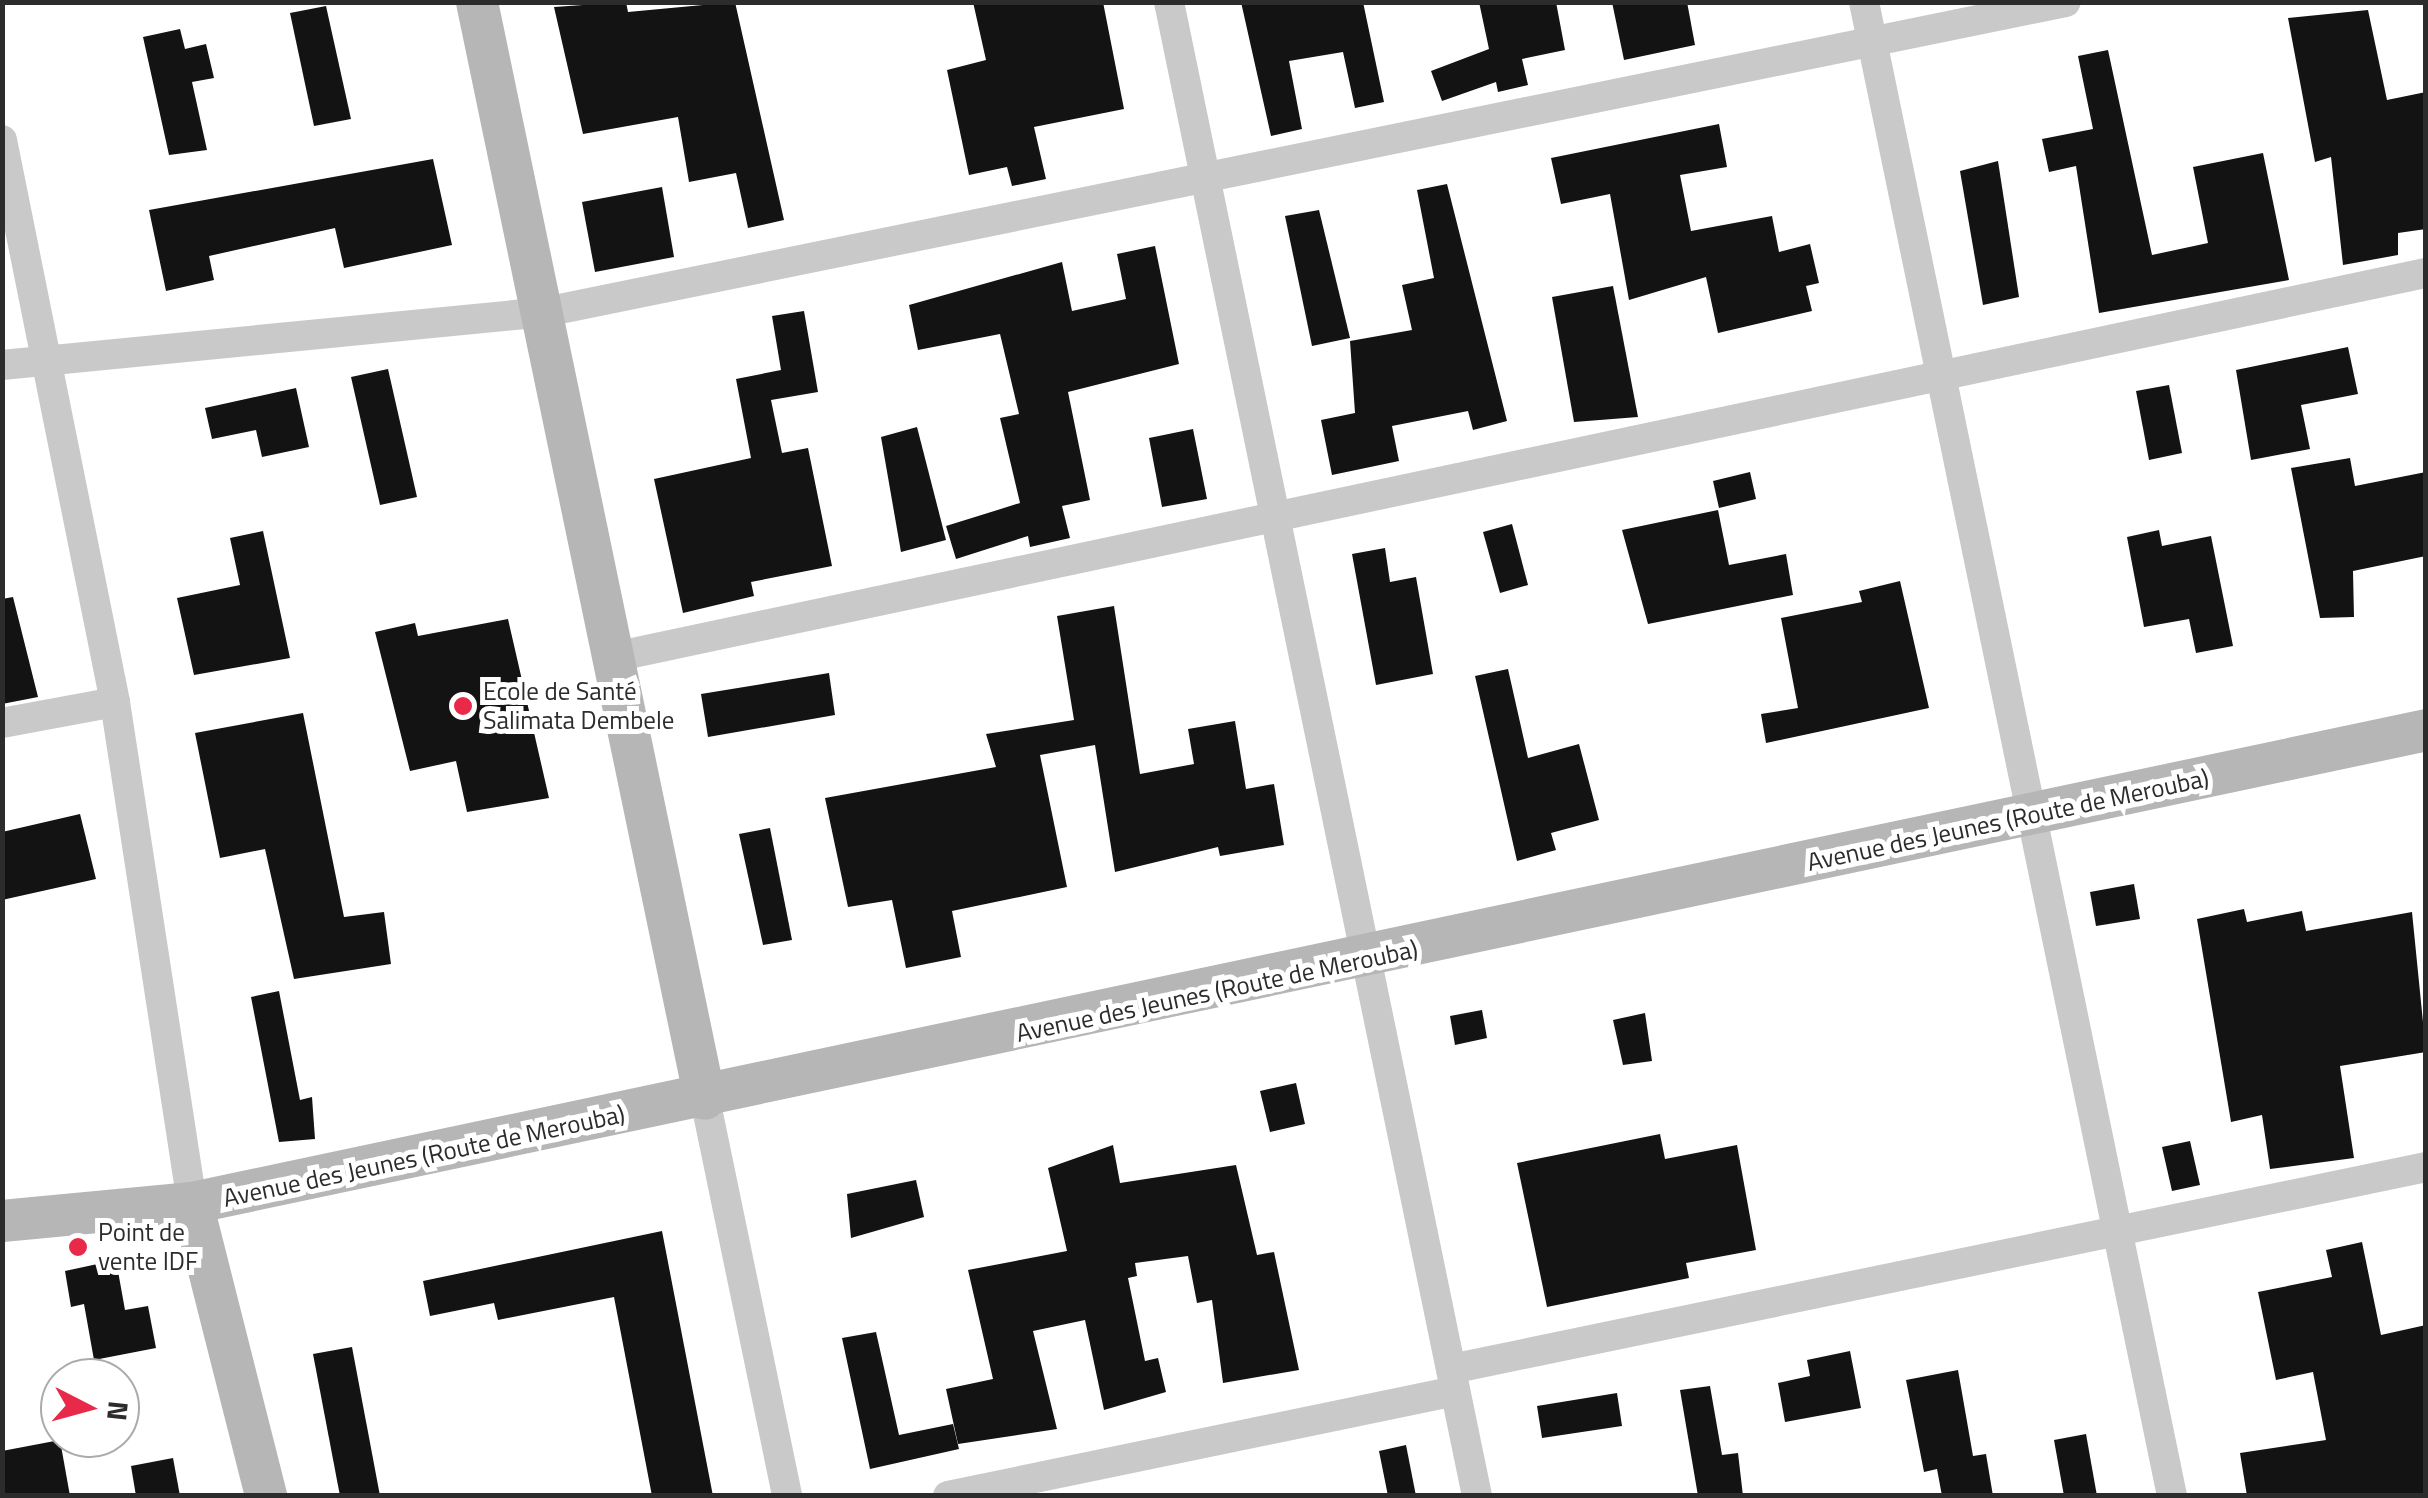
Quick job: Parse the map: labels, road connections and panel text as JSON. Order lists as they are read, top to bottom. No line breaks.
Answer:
{"streets":{"main road":["Avenue des Jeunes (Route de Merouba)"]},"places":["Ecole de Santé Salimata Dembele","Point de vente IDF"],"north":"right"}
